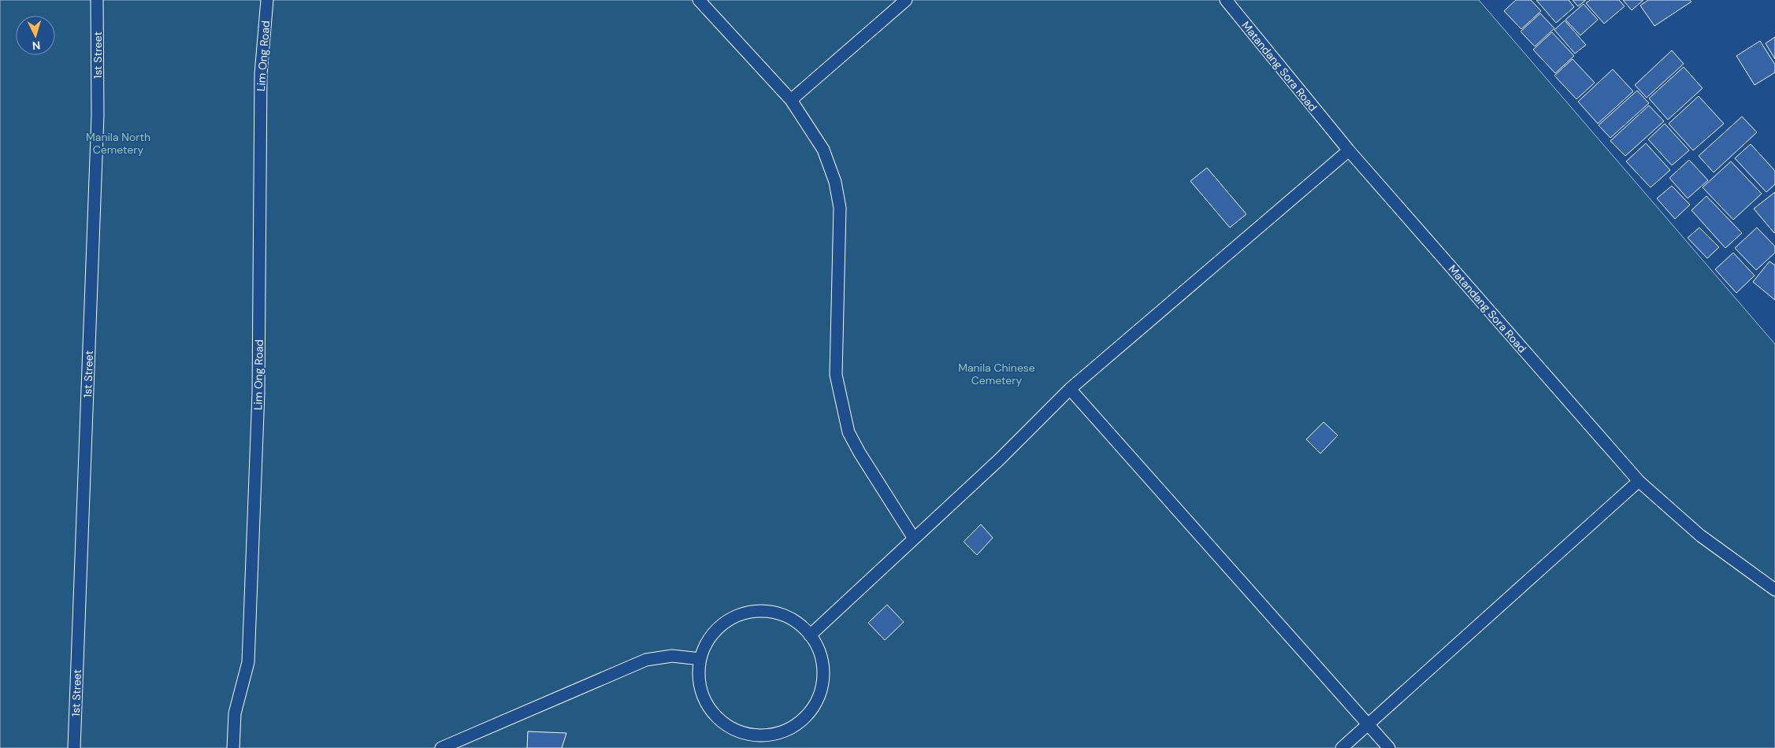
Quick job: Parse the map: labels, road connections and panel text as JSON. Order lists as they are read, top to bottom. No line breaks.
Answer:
{"streets":{"lane":["1st Street","Lim Ong Road","Matandang Sora Road"]},"parks":["Manila North Cemetery","Manila Chinese Cemetery"],"north":"bottom"}
